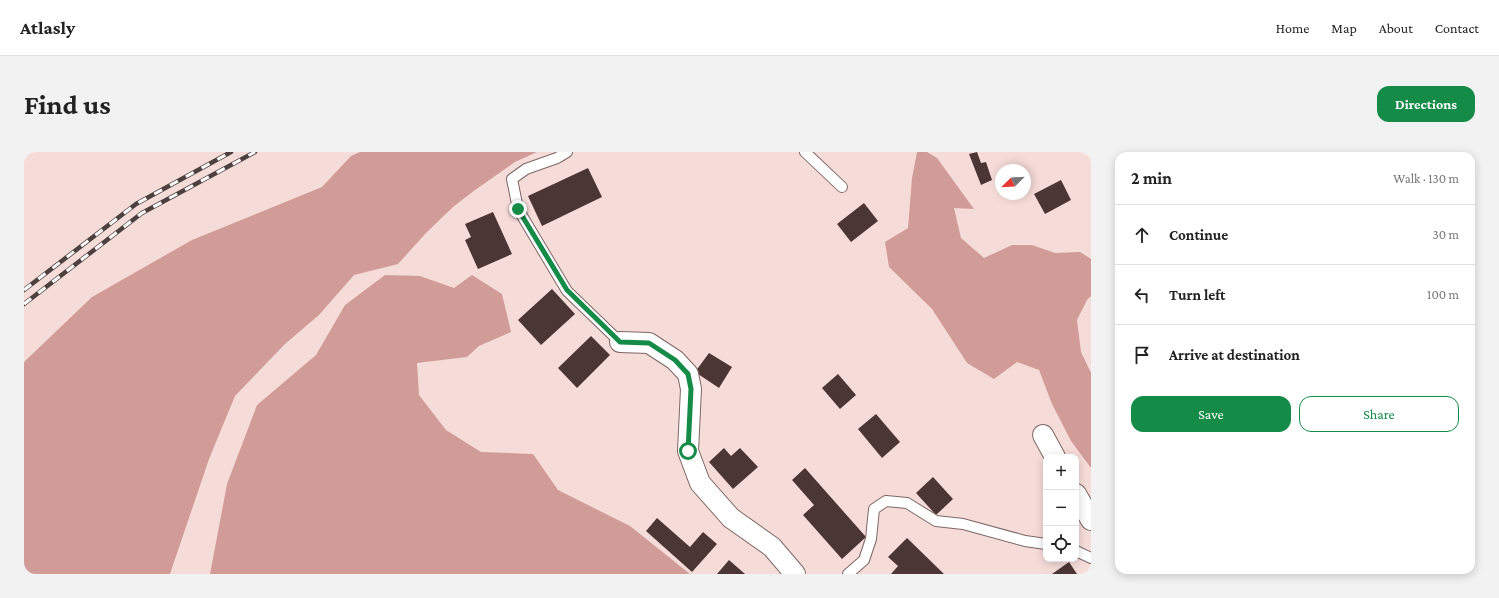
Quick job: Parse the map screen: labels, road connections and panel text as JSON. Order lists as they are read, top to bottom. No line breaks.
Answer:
{"north":"bottom left","page":{"header":"Atlasly","nav":["Home","Map","About","Contact"],"buttons":["Directions",["Save","Share"]],"title":"Find us","heading":["2 min","Walk · 130 m"],"list":[["Continue","30 m"],["Turn left","100 m"],"Arrive at destination"],"map_buttons":["+","−"]}}
